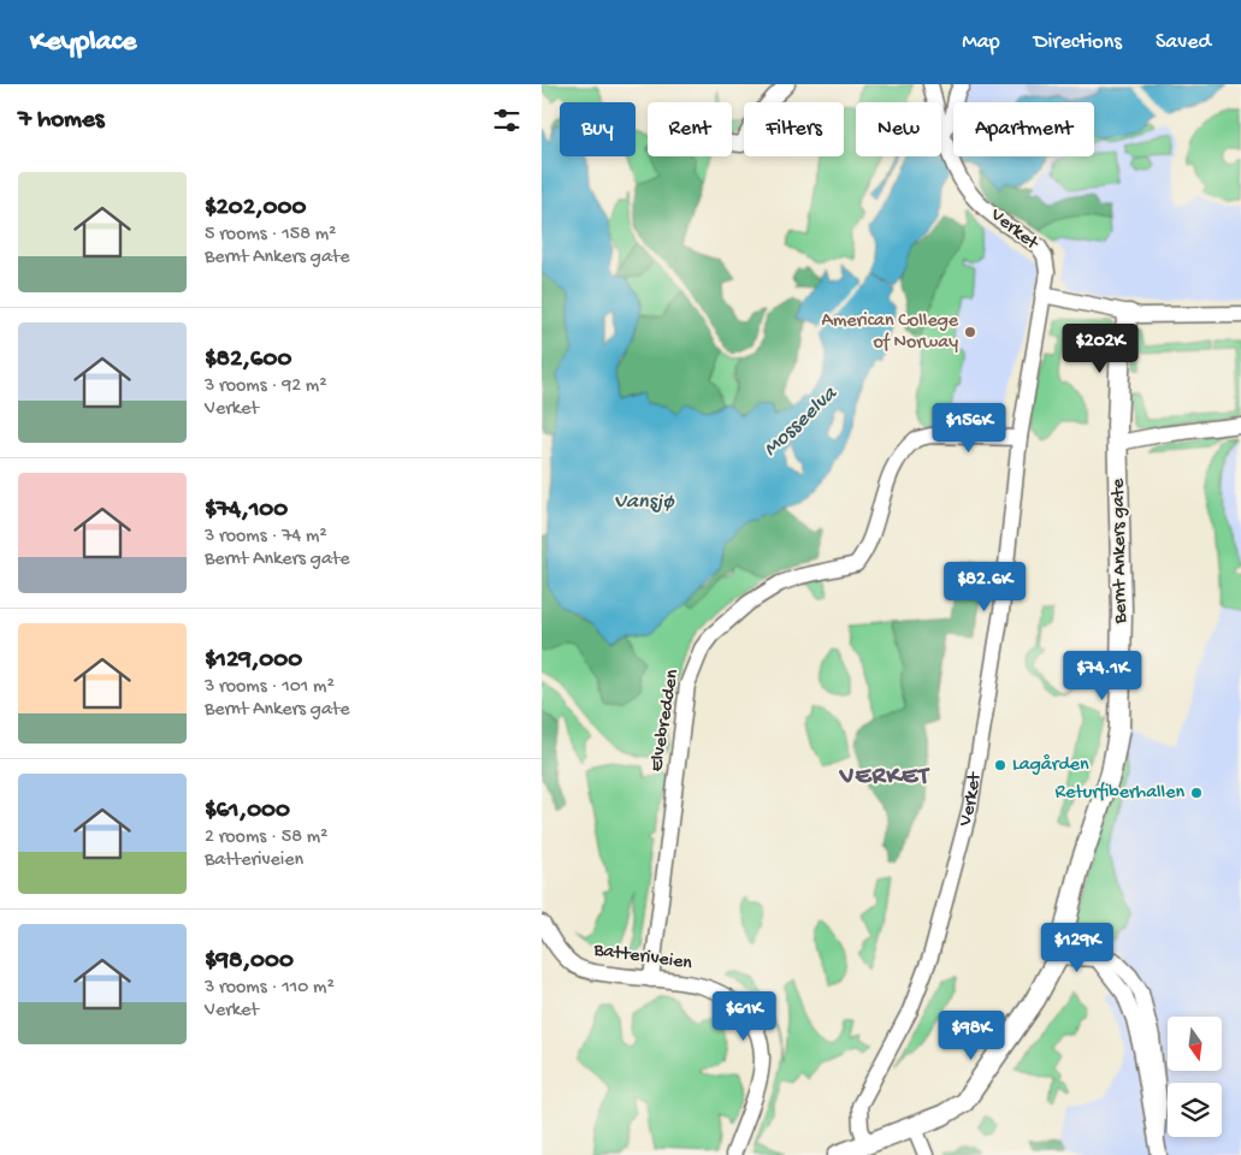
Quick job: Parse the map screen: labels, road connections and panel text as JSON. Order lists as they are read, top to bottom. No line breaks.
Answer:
{"streets":{"street":["Verket","Bernt Ankers gate","Elvebredden","Batteriveien"]},"crossings":[["Verket","Elvebredden"],["Elvebredden","Batteriveien"]],"districts":["VERKET"],"water":["Mosseelva","Vansjø"],"places":["American College of Norway","Lagården","Returfiberhallen"],"north":"bottom","page":{"header":"Keyplace","nav":["Map","Directions","Saved"],"heading":"7 homes","chip":["Buy","Rent","Filters","New","Apartment"],"list":[{"name":"$202,000","note":"5 rooms · 158 m² · Bernt Ankers gate"},{"name":"$82,600","note":"3 rooms · 92 m² · Verket"},{"name":"$74,100","note":"3 rooms · 74 m² · Bernt Ankers gate"},{"name":"$129,000","note":"3 rooms · 101 m² · Bernt Ankers gate"},{"name":"$61,000","note":"2 rooms · 58 m² · Batteriveien"},{"name":"$98,000","note":"3 rooms · 110 m² · Verket"}],"price":["$202K","$156K","$82.6K","$74.1K","$129K","$61K","$98K"]}}
